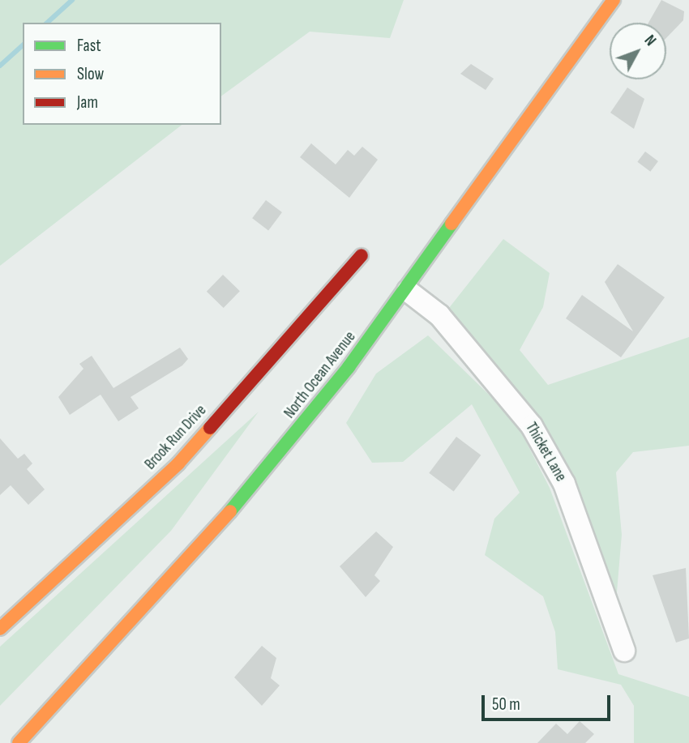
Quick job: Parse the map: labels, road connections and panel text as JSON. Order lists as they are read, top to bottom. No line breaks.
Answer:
{"streets":{"main road":["North Ocean Avenue","Brook Run Drive"],"street":["Thicket Lane"]},"crossings":[["North Ocean Avenue","Thicket Lane"]],"legend":["Fast","Slow","Jam"],"scale_bar":"50 m","north":"top right"}
